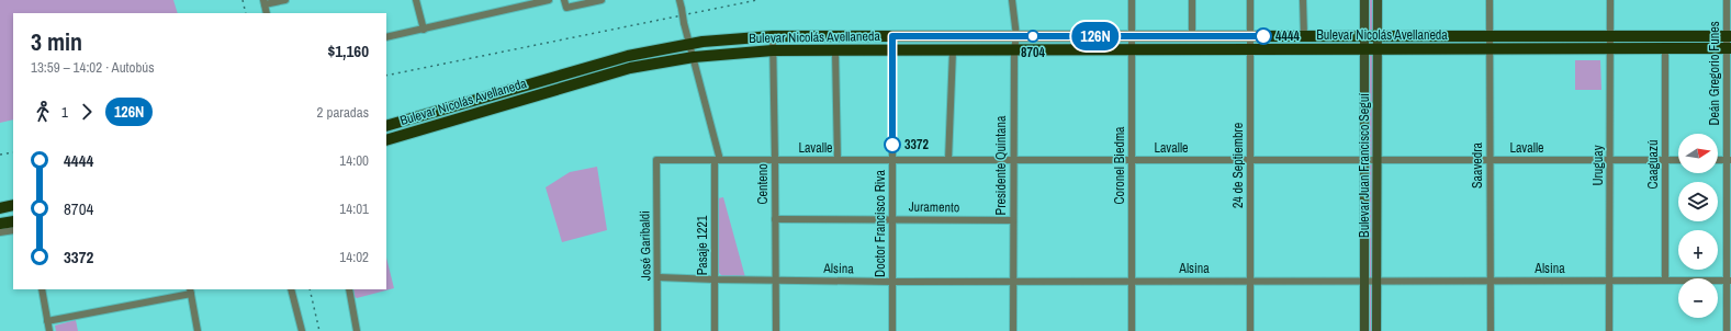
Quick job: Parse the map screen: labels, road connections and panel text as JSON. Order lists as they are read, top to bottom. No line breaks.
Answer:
{"streets":{"main road":["Bulevar Nicolás Avellaneda","Bulevar Juan Francisco Seguí"],"street":["Deán Gregorio Funes","Lavalle","Caaguazú","Presidente Quintana","Coronel Biedma","24 de Septiembre","Saavedra","Uruguay","Centeno","Juramento","Doctor Francisco Riva","José Garibaldi","Pasaje 1221","Alsina"]},"crossings":[["Bulevar Nicolás Avellaneda","Deán Gregorio Funes"],["Bulevar Nicolás Avellaneda","Caaguazú"],["Bulevar Nicolás Avellaneda","Presidente Quintana"],["Bulevar Nicolás Avellaneda","Coronel Biedma"],["Bulevar Nicolás Avellaneda","24 de Septiembre"],["Bulevar Nicolás Avellaneda","Bulevar Juan Francisco Seguí"],["Bulevar Nicolás Avellaneda","Saavedra"],["Bulevar Nicolás Avellaneda","Uruguay"],["Bulevar Nicolás Avellaneda","Centeno"],["Bulevar Nicolás Avellaneda","Doctor Francisco Riva"],["Bulevar Nicolás Avellaneda","Pasaje 1221"],["Deán Gregorio Funes","Alsina"],["Lavalle","Caaguazú"],["Lavalle","Presidente Quintana"],["Lavalle","Coronel Biedma"],["Lavalle","24 de Septiembre"],["Lavalle","Bulevar Juan Francisco Seguí"],["Lavalle","Saavedra"],["Lavalle","Uruguay"],["Lavalle","Centeno"],["Lavalle","Doctor Francisco Riva"],["Lavalle","José Garibaldi"],["Lavalle","Pasaje 1221"],["Caaguazú","Alsina"],["Presidente Quintana","Juramento"],["Presidente Quintana","Alsina"],["Coronel Biedma","Alsina"],["24 de Septiembre","Alsina"],["Bulevar Juan Francisco Seguí","Alsina"],["Saavedra","Alsina"],["Uruguay","Alsina"],["Centeno","Juramento"],["Centeno","Alsina"],["Juramento","Doctor Francisco Riva"],["Doctor Francisco Riva","Alsina"],["José Garibaldi","Alsina"],["Pasaje 1221","Alsina"]],"places":["8704","4444","3372"],"lines":["bus line 126N"],"north":"right","page":{"on_map":"126N","heading":["3 min","13:59 – 14:02 · Autobús","$1,160"],"legs":["1","126N","2 paradas"],"map_buttons":["+","−"],"list":[{"name":"4444","value":"14:00"},{"name":"8704","value":"14:01"},{"name":"3372","value":"14:02"}]}}
